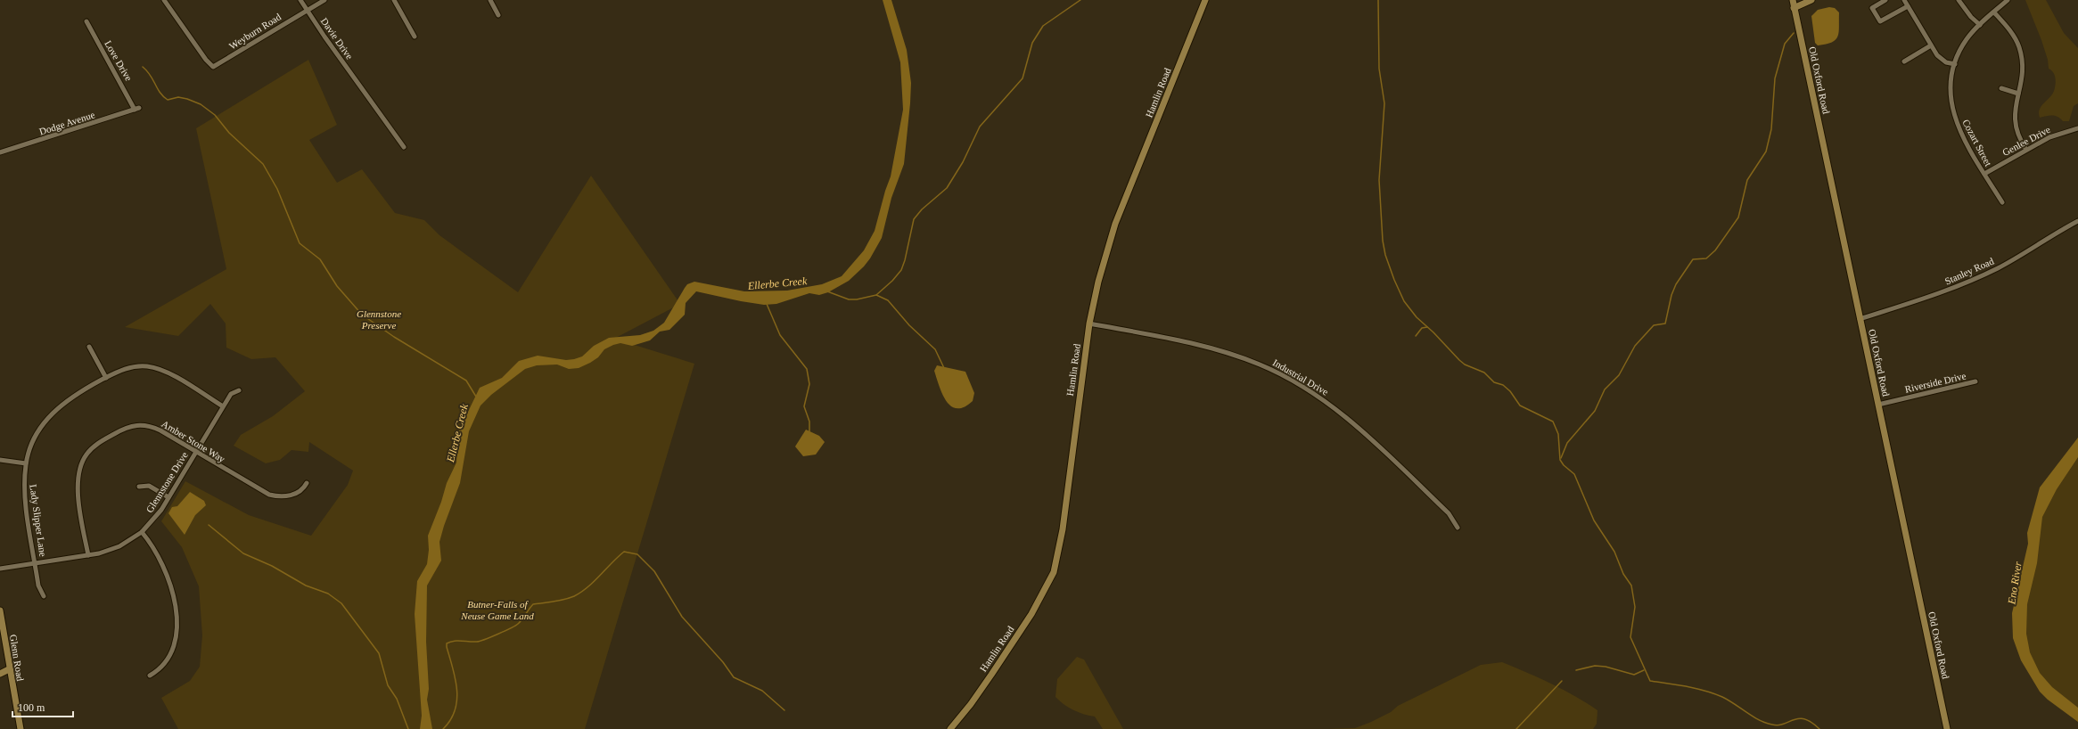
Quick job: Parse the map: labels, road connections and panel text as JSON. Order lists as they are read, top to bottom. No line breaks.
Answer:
{"streets":{"street":["Weyburn Road","Davie Drive","Love Drive","Old Oxford Road","Hamlin Road","Dodge Avenue","Genlee Drive","Cozart Street","Stanley Road","Industrial Drive","Riverside Drive","Amber Stone Way","Glennstone Drive","Lady Slipper Lane","Glenn Road"]},"crossings":[["Weyburn Road","Davie Drive"],["Love Drive","Dodge Avenue"],["Old Oxford Road","Stanley Road"],["Old Oxford Road","Riverside Drive"],["Hamlin Road","Industrial Drive"],["Genlee Drive","Cozart Street"],["Amber Stone Way","Glennstone Drive"],["Glennstone Drive","Lady Slipper Lane"]],"water":["Ellerbe Creek","Eno River"],"parks":["Glennstone Preserve","Butner-Falls of Neuse Game Land"],"scale_bar":"100 m"}
